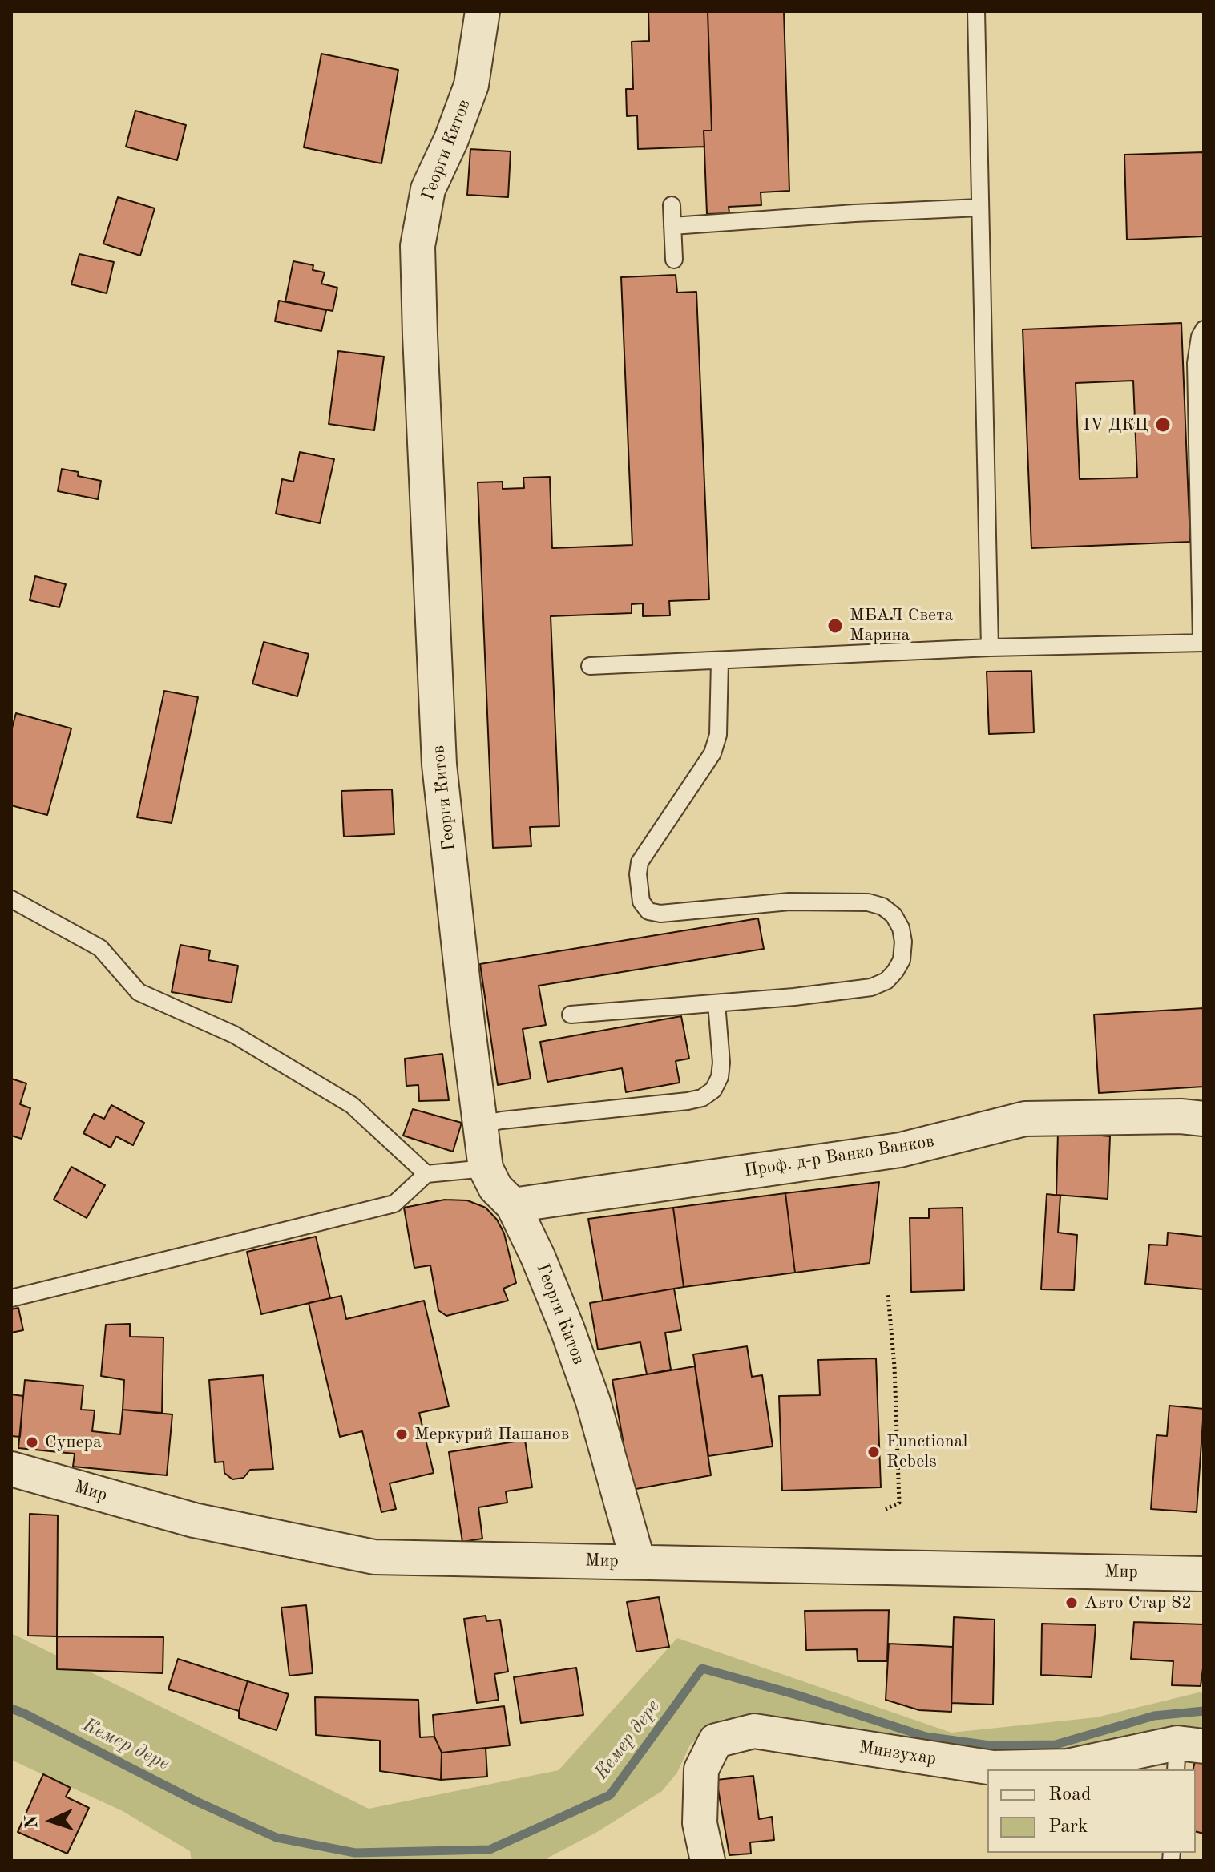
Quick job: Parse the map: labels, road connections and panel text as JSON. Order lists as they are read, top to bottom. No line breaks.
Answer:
{"streets":{"street":["Георги Китов","Проф. д-р Ванко Ванков","Мир","Минзухар"]},"crossings":[["Георги Китов","Проф. д-р Ванко Ванков"],["Георги Китов","Мир"]],"water":["Кемер дере"],"places":["IV ДКЦ","МБАЛ Света Марина","Меркурий Пашанов","Супера","Functional Rebels","Авто Стар 82"],"legend":["Road","Park"],"north":"left"}
